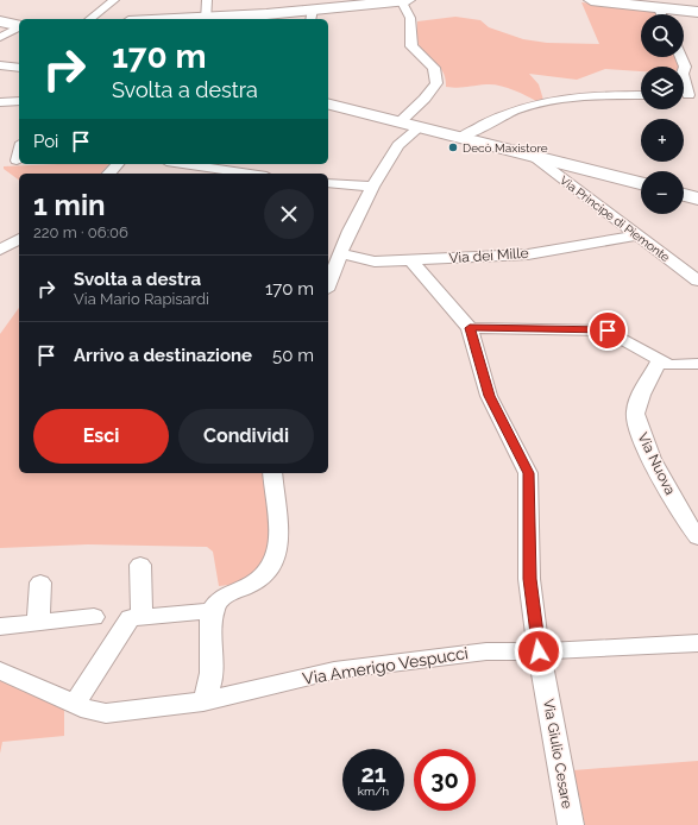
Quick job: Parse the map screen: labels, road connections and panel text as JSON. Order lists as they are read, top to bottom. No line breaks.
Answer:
{"streets":{"street":["Via Principe di Piemonte","Via dei Mille","Via Nuova","Via Amerigo Vespucci","Via Giulio Cesare"]},"crossings":[["Via Principe di Piemonte","Via dei Mille"],["Via dei Mille","Via Giulio Cesare"],["Via Amerigo Vespucci","Via Giulio Cesare"]],"places":["Decò Maxistore"],"page":{"map_buttons":["+","−"],"turn":["170 m","Svolta a destra"],"then":"Poi","heading":["1 min","220 m · 06:06"],"list":[{"name":"Svolta a destra","note":"Via Mario Rapisardi","value":"170 m"},{"name":"Arrivo a destinazione","value":"50 m"}],"buttons":["Esci","Condividi"],"speed":"21 km/h","limit":"30"}}
